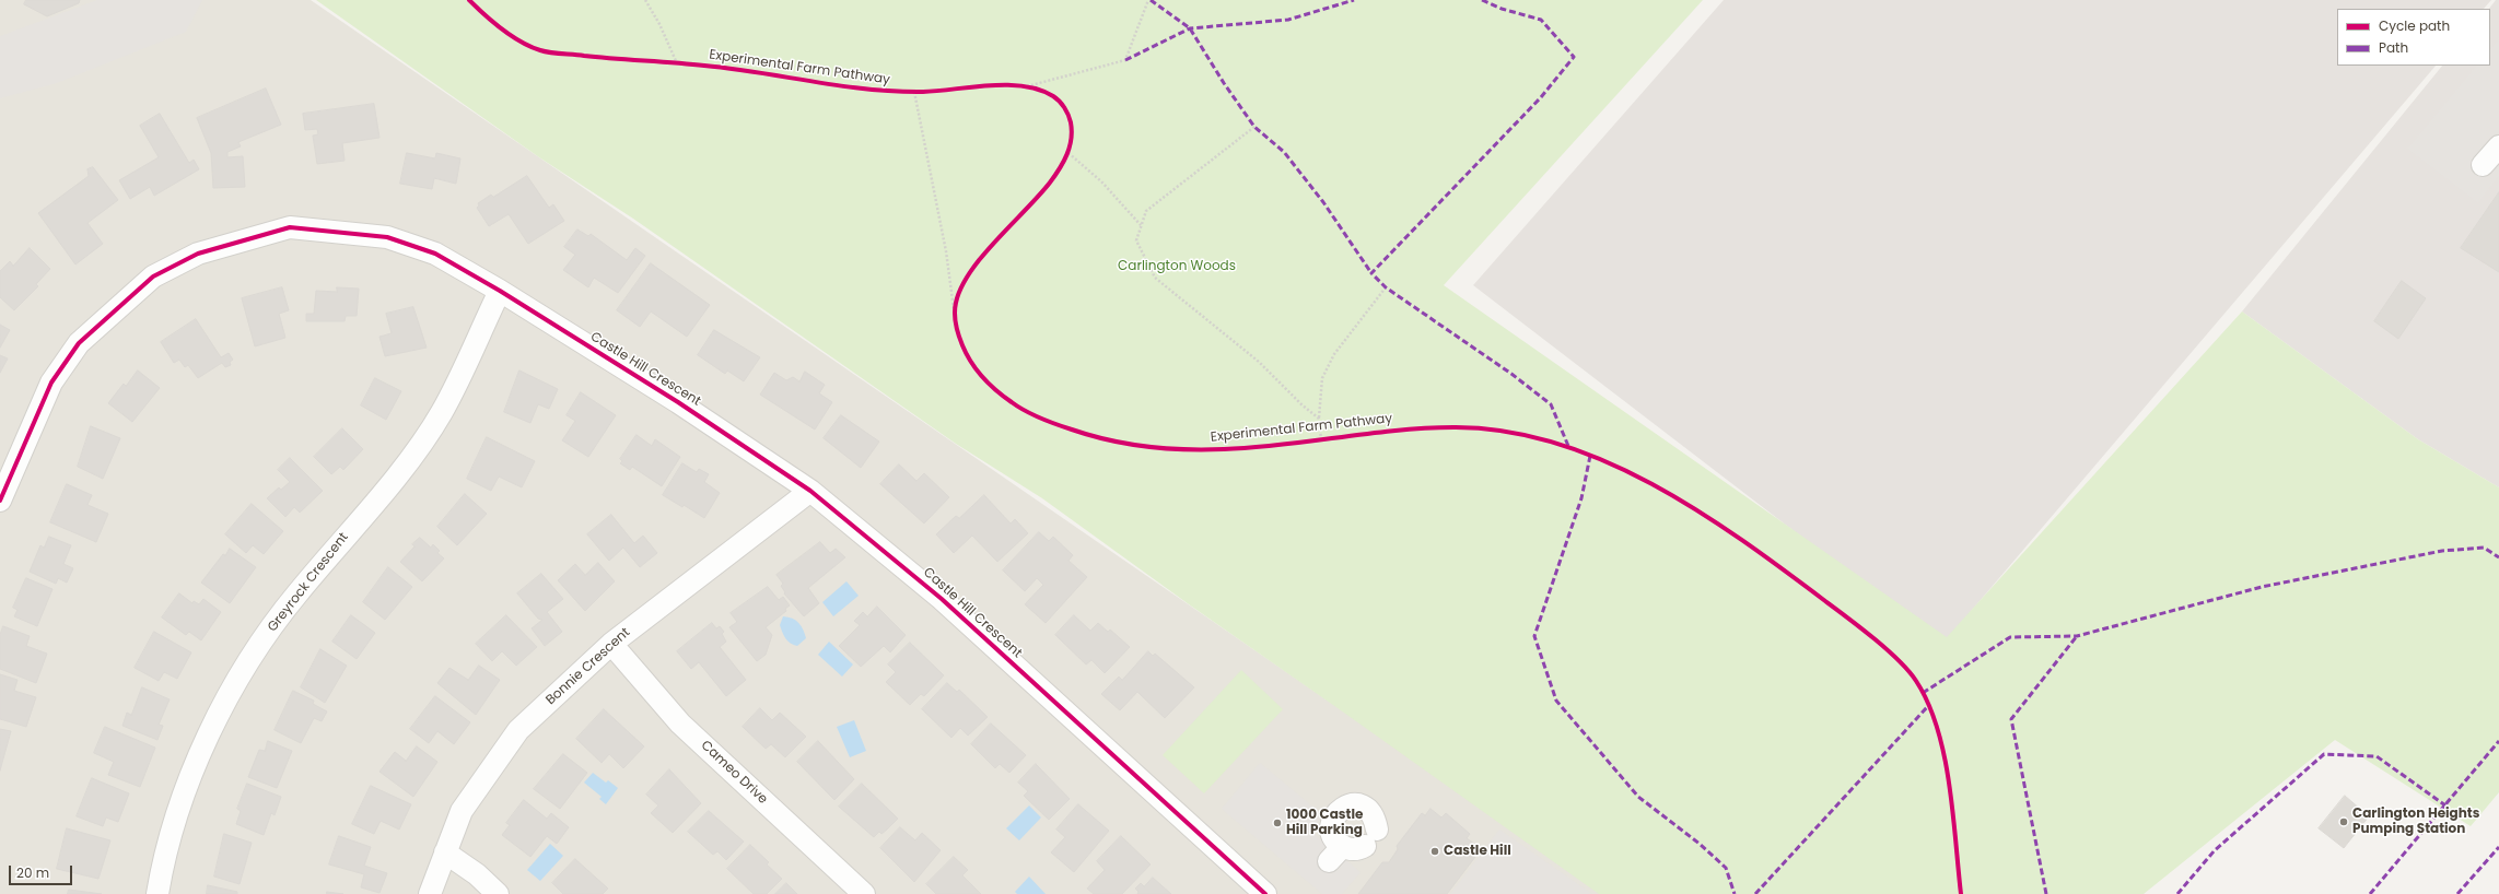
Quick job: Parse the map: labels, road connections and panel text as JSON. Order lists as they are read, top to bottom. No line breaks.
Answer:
{"streets":{"street":["Castle Hill Crescent","Greyrock Crescent","Bonnie Crescent","Cameo Drive"],"cycle path":["Experimental Farm Pathway"]},"crossings":[["Castle Hill Crescent","Greyrock Crescent"],["Castle Hill Crescent","Bonnie Crescent"],["Bonnie Crescent","Cameo Drive"]],"parks":["Carlington Woods"],"places":["Carlington Heights Pumping Station","1000 Castle Hill Parking","Castle Hill"],"legend":["Cycle path","Path"],"scale_bar":"20 m"}
